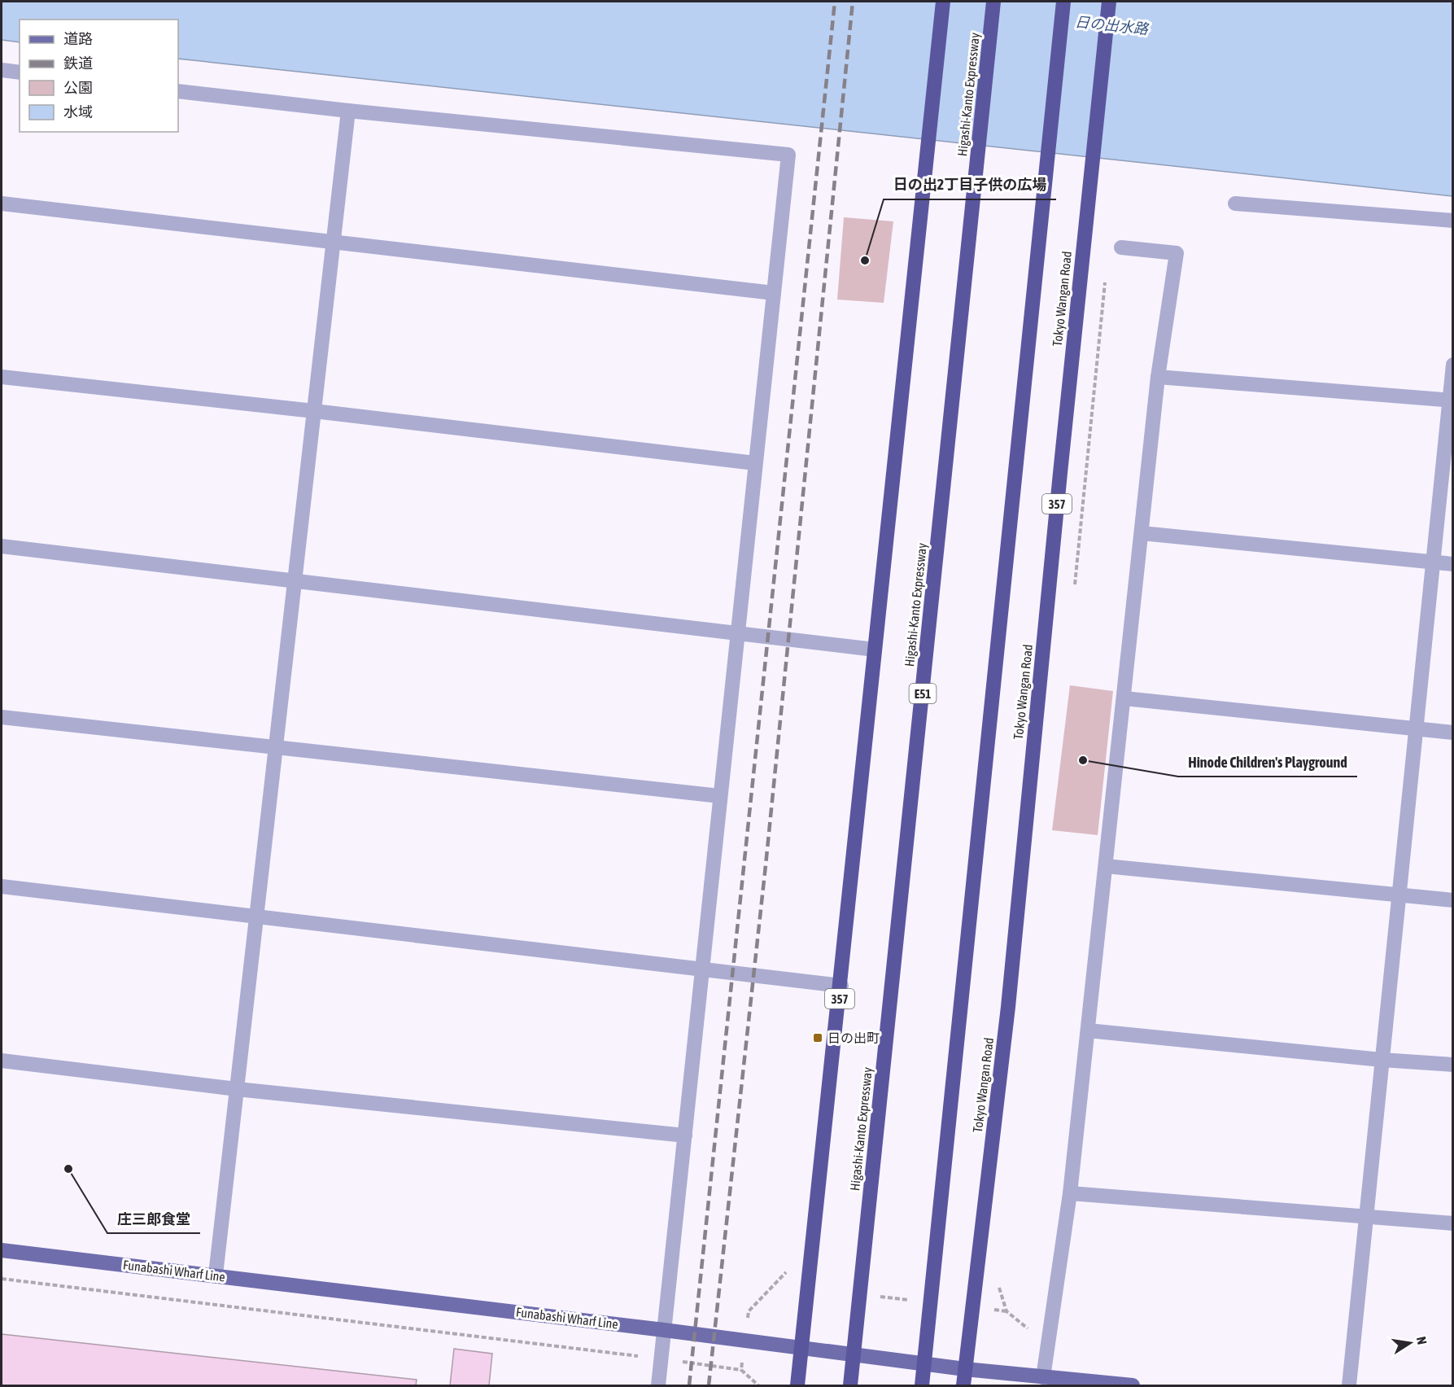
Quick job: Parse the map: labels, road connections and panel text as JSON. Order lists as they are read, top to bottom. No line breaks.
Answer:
{"streets":{"highway":["Higashi-Kanto Expressway","Tokyo Wangan Road","357","E51"],"main road":["Funabashi Wharf Line"]},"crossings":[["Tokyo Wangan Road","Funabashi Wharf Line"],["357","Funabashi Wharf Line"]],"water":["日の出水路"],"places":{"other":["日の出2丁目子供の広場","Hinode Children's Playground","庄三郎食堂"],"transit":["日の出町"]},"legend":["道路","鉄道","公園","水域"],"north":"right"}
